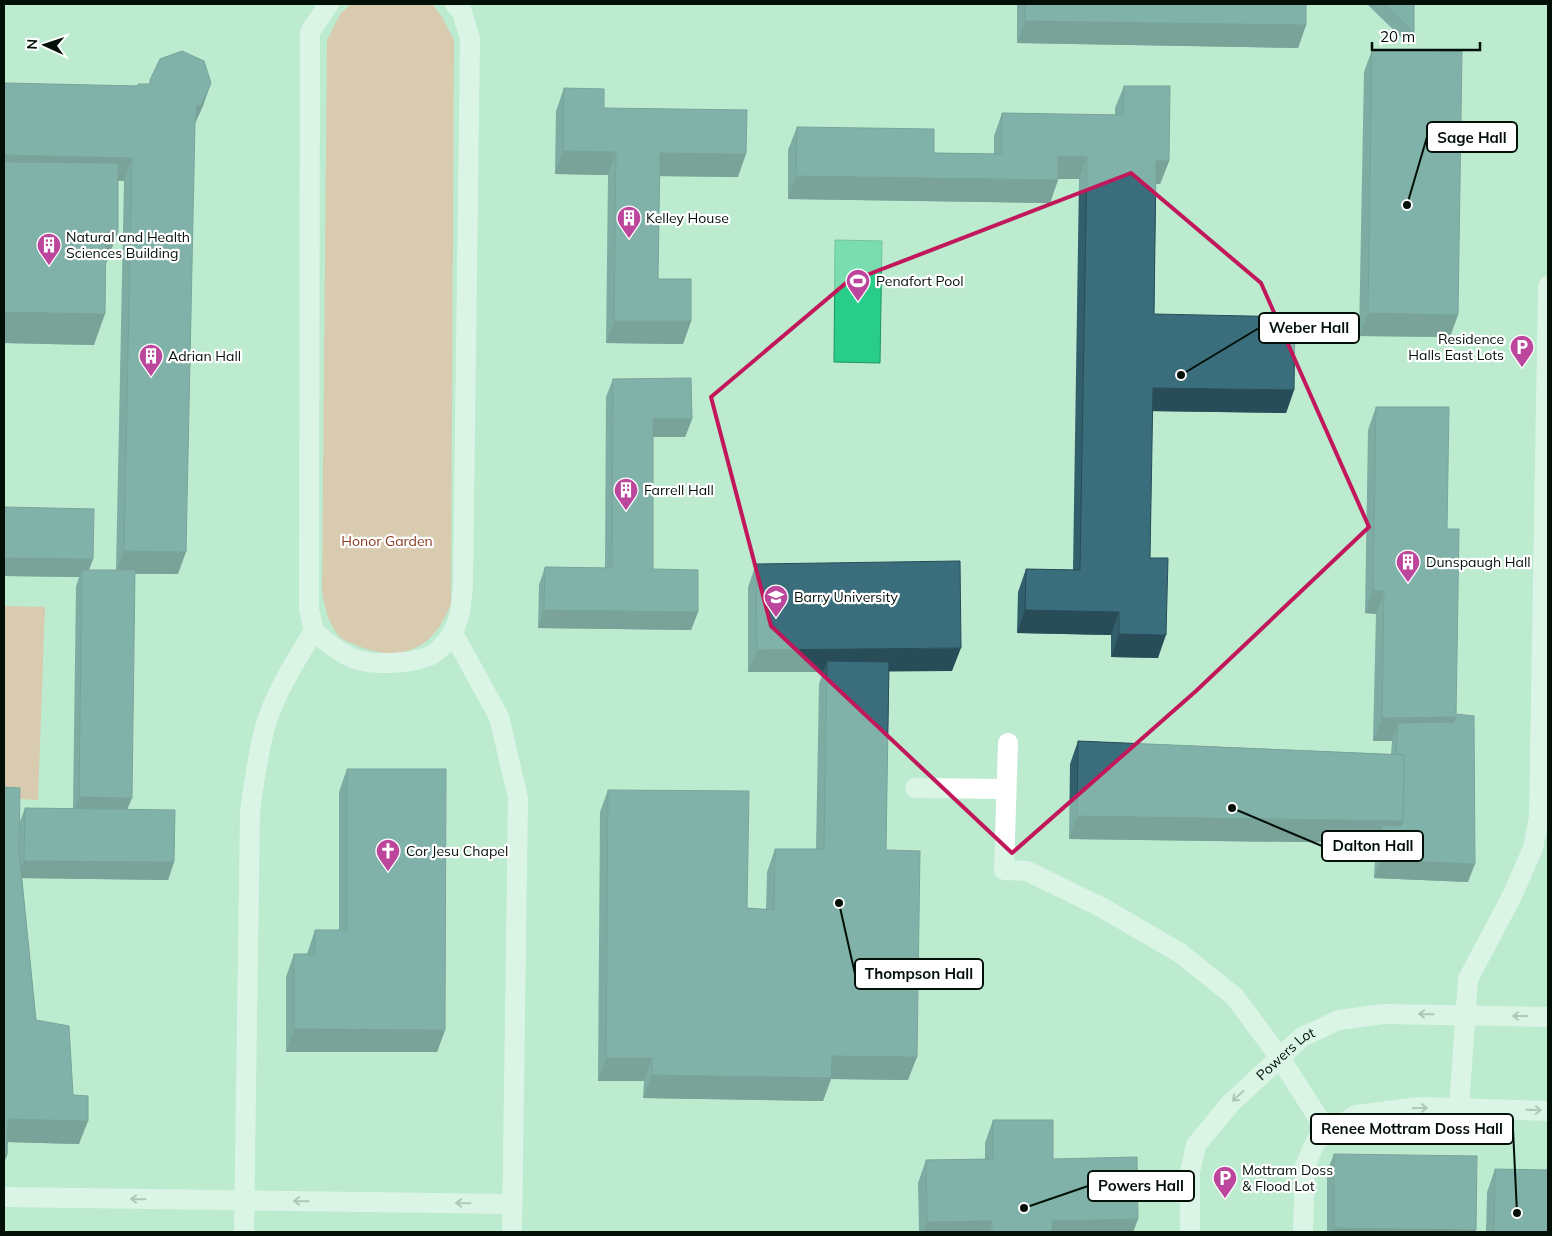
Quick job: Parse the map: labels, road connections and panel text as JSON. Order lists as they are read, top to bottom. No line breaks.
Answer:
{"streets":{"lane":["Powers Lot"]},"one_way":["Powers Lot"],"parks":["Honor Garden"],"places":{"other":["Sage Hall","Weber Hall","Dalton Hall","Thompson Hall","Powers Hall","Renee Mottram Doss Hall"],"building":["Kelley House","Natural and Health Sciences Building","Adrian Hall","Farrell Hall","Dunspaugh Hall"],"sports":["Penafort Pool"],"parking":["Residence Halls East Lots","Mottram Doss & Flood Lot"],"school or university":["Barry University"],"church":["Cor Jesu Chapel"]},"scale_bar":"20 m","north":"left"}
